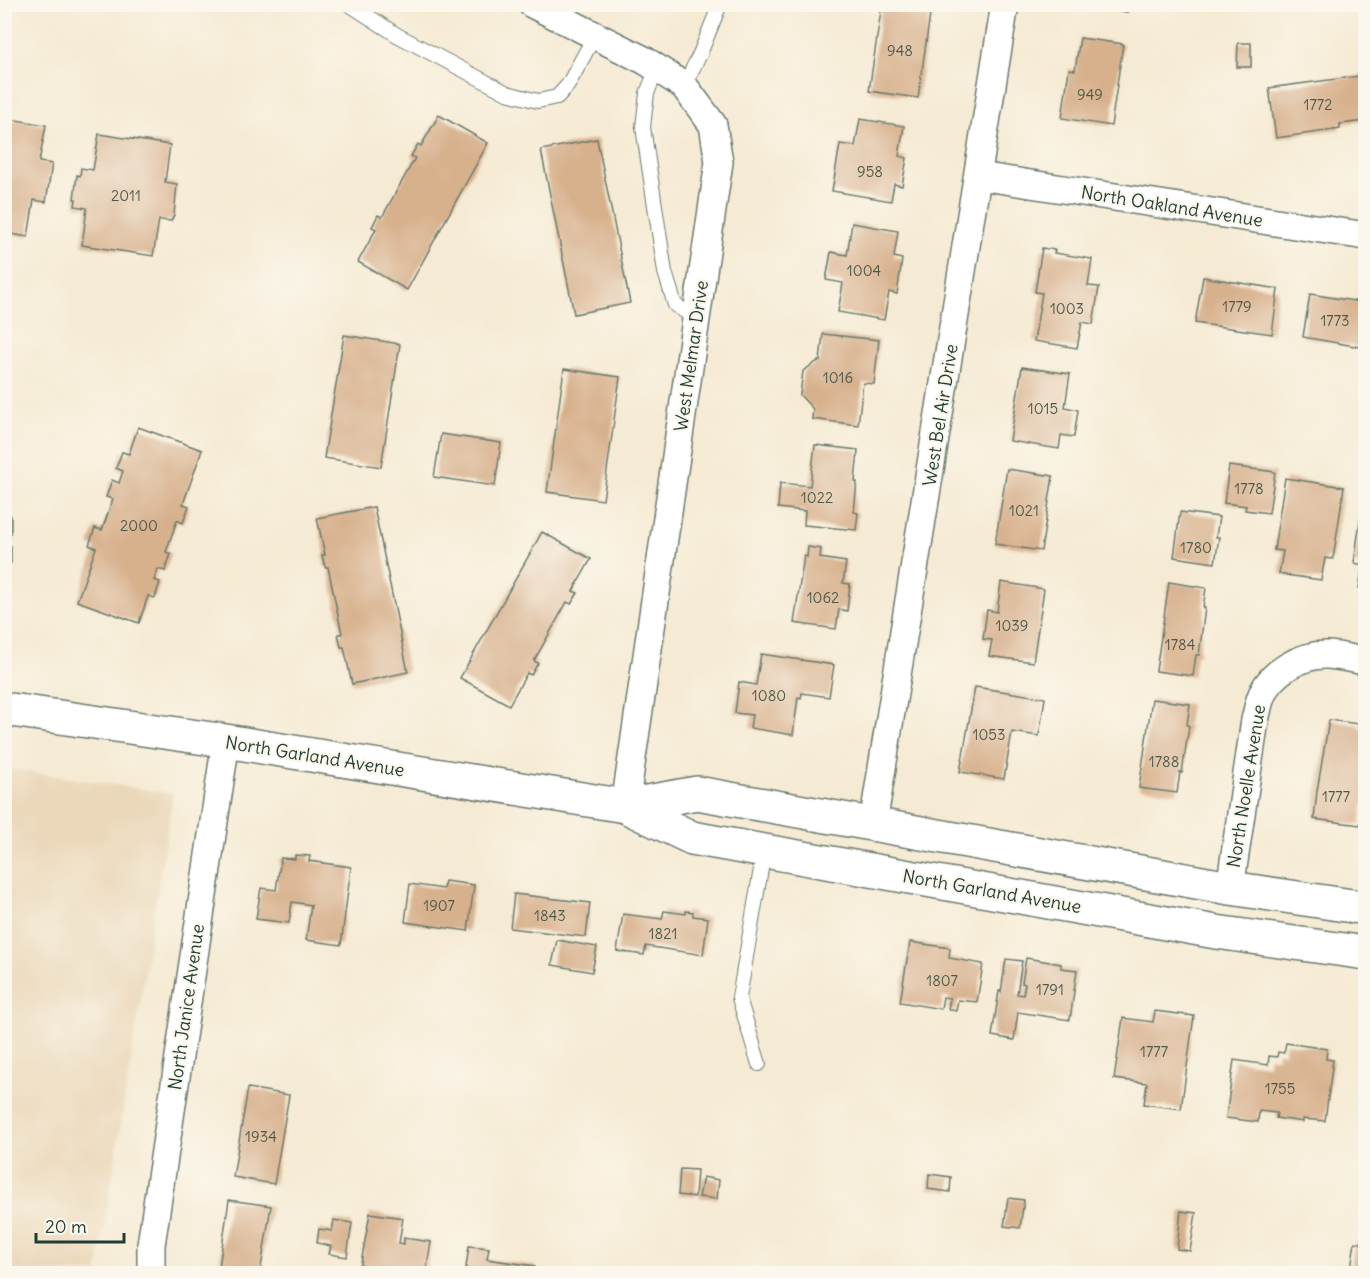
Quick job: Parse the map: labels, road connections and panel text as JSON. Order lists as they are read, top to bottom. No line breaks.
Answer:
{"streets":{"main road":["North Garland Avenue"],"street":["North Oakland Avenue","West Melmar Drive","West Bel Air Drive","North Noelle Avenue","North Janice Avenue"]},"crossings":[["North Oakland Avenue","West Bel Air Drive"],["West Melmar Drive","North Garland Avenue"],["West Bel Air Drive","North Garland Avenue"],["North Garland Avenue","North Noelle Avenue"],["North Garland Avenue","North Janice Avenue"]],"house_numbers":["948","949","1772","958","2011","1004","1779","1003","1773","1016","1015","1778","1022","1021","2000","1780","1062","1039","1784","1080","1053","1788","1777","1907","1843","1821","1807","1791","1777","1755","1934"],"scale_bar":"20 m"}
